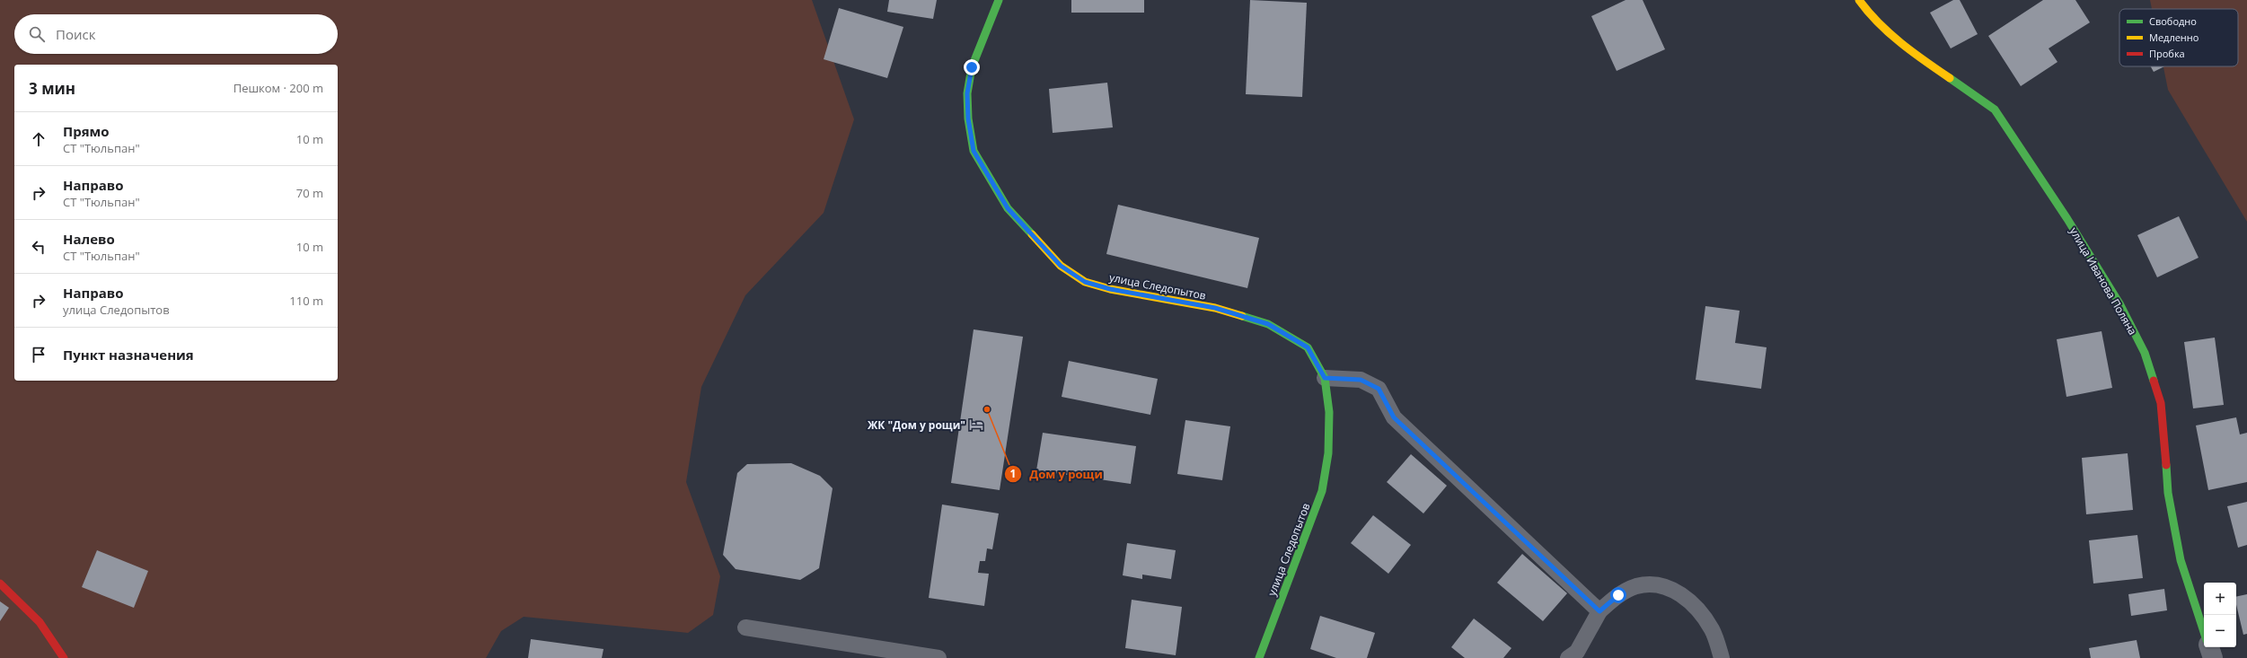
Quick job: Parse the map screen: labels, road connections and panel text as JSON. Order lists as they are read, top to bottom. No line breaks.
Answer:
{"streets":{"street":["улица Иванова Поляна","улица Следопытов"]},"places":{"other":["Дом у рощи"],"hotel":["ЖК \"Дом у рощи\""]},"legend":["Свободно","Медленно","Пробка"],"page":{"search":"Поиск","heading":["3 мин","Пешком · 200 m"],"list":[["Прямо","СТ \"Тюльпан\"","10 m"],["Направо","СТ \"Тюльпан\"","70 m"],["Налево","СТ \"Тюльпан\"","10 m"],["Направо","улица Следопытов","110 m"],"Пункт назначения"],"map_buttons":["+","−"]}}
